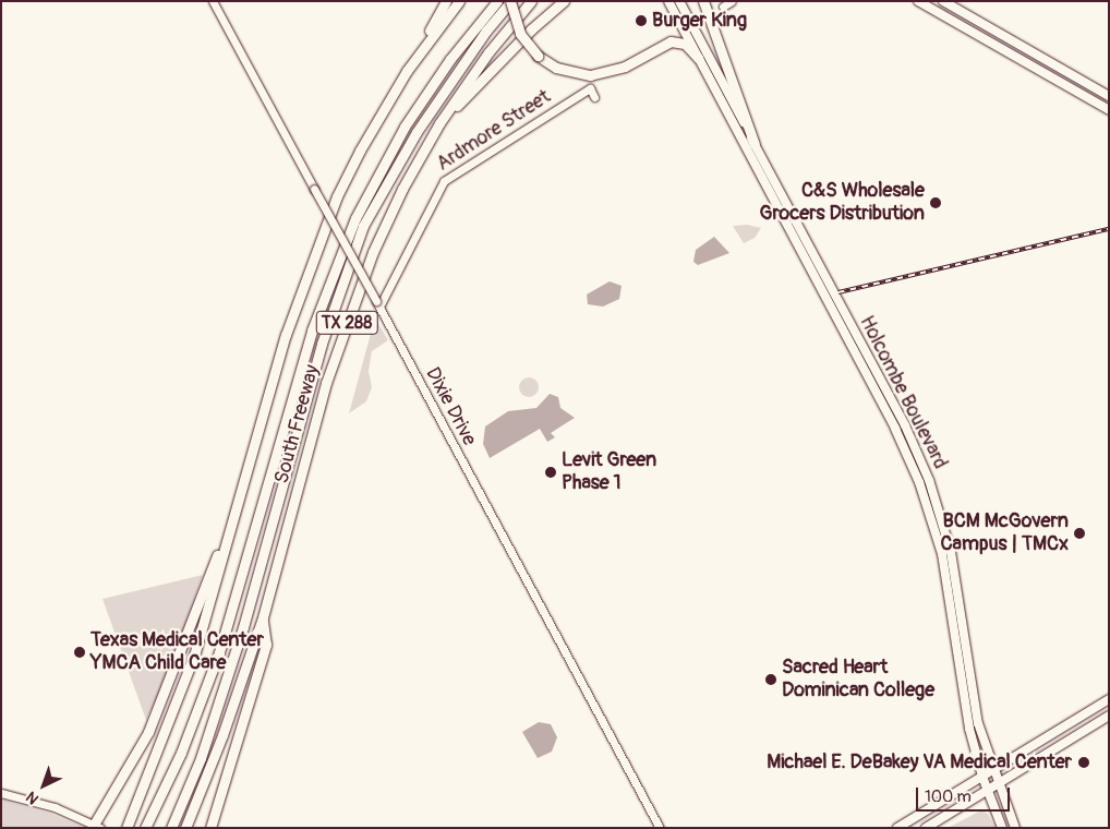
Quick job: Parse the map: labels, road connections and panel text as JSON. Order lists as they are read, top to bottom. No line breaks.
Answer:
{"streets":{"highway":["TX 288","South Freeway"],"main road":["Holcombe Boulevard"],"street":["Ardmore Street","Dixie Drive"]},"crossings":[["Ardmore Street","Dixie Drive"]],"places":["Burger King","C&S Wholesale Grocers Distribution","Levit Green Phase 1","BCM McGovern Campus | TMCx","Texas Medical Center YMCA Child Care","Sacred Heart Dominican College","Michael E. DeBakey VA Medical Center"],"scale_bar":"100 m","north":"bottom left"}
